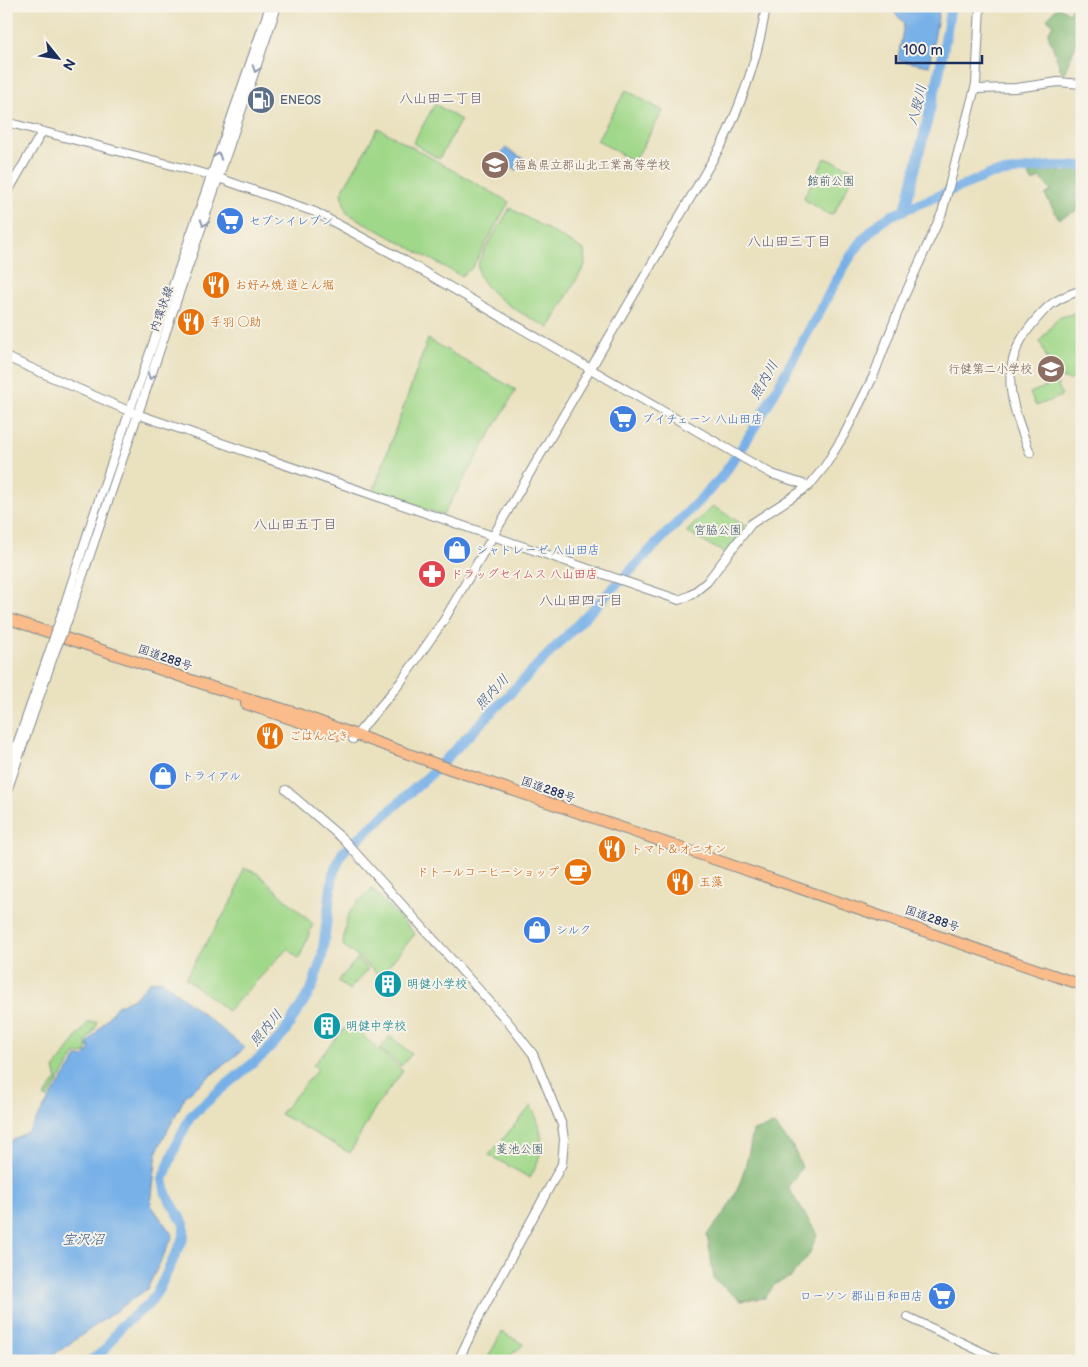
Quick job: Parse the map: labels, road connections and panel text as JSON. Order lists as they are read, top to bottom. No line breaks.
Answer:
{"streets":{"highway":["国道288号"],"street":["内環状線"]},"districts":["八山田二丁目","八山田三丁目","八山田五丁目","八山田四丁目"],"water":["八股川","照内川","宝沢沼"],"parks":["館前公園","宮脇公園","菱池公園"],"places":{"fuel station":["ENEOS"],"school or university":["福島県立郡山北工業高等学校","行健第二小学校"],"supermarket":["セブンイレブン","ブイチェーン 八山田店","ローソン 郡山日和田店"],"restaurant":["お好み焼 道とん堀","手羽 ○助","ごはんどき","トマト＆オニオン","玉藻"],"shop":["シャトレーゼ 八山田店","トライアル","シルク"],"pharmacy":["ドラッグセイムス 八山田店"],"cafe":["ドトールコーヒーショップ"],"building":["明健小学校","明健中学校"]},"scale_bar":"100 m","north":"bottom right"}
